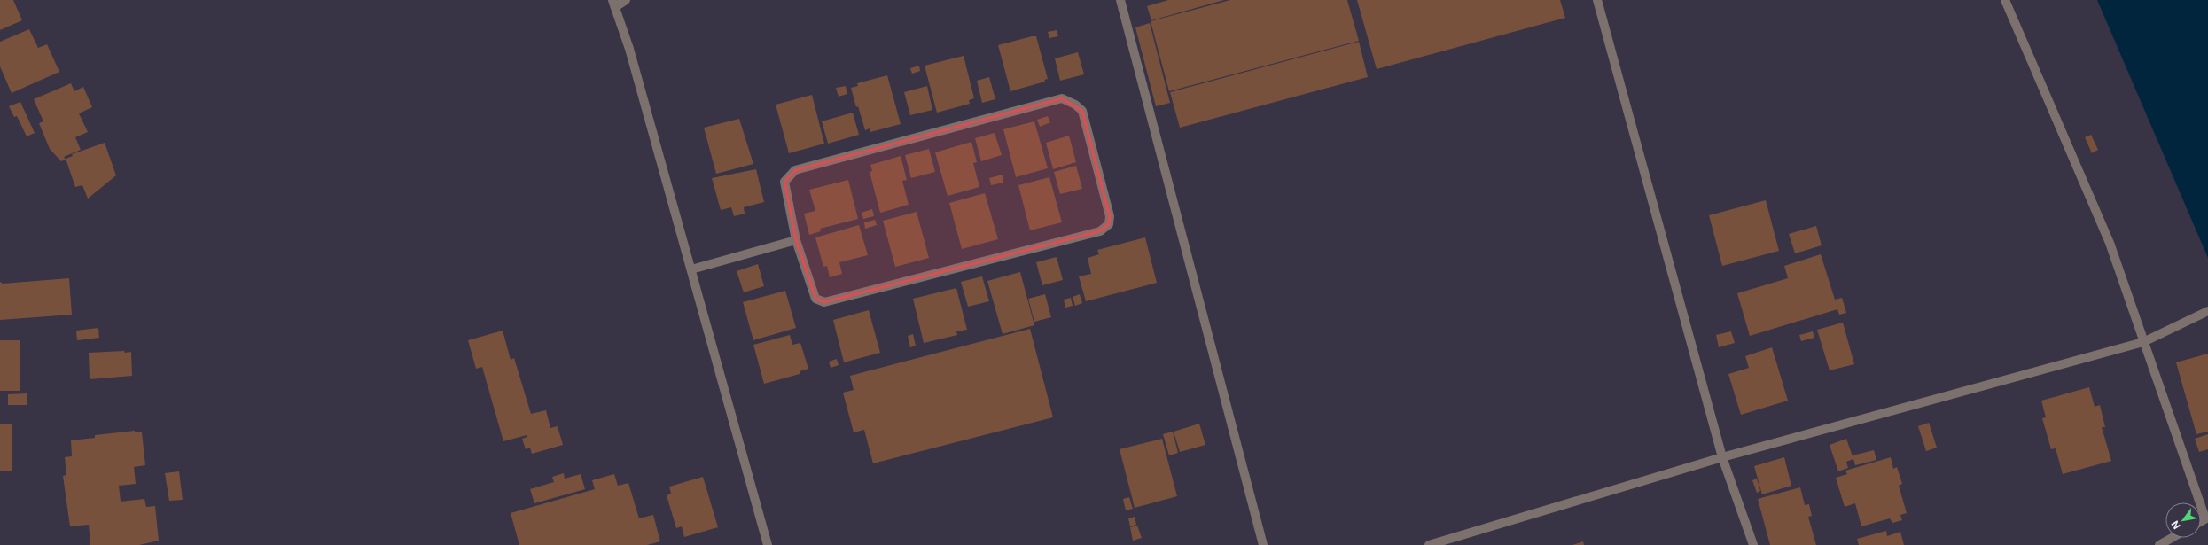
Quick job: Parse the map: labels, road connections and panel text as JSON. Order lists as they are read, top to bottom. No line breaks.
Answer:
{"north":"bottom left"}
